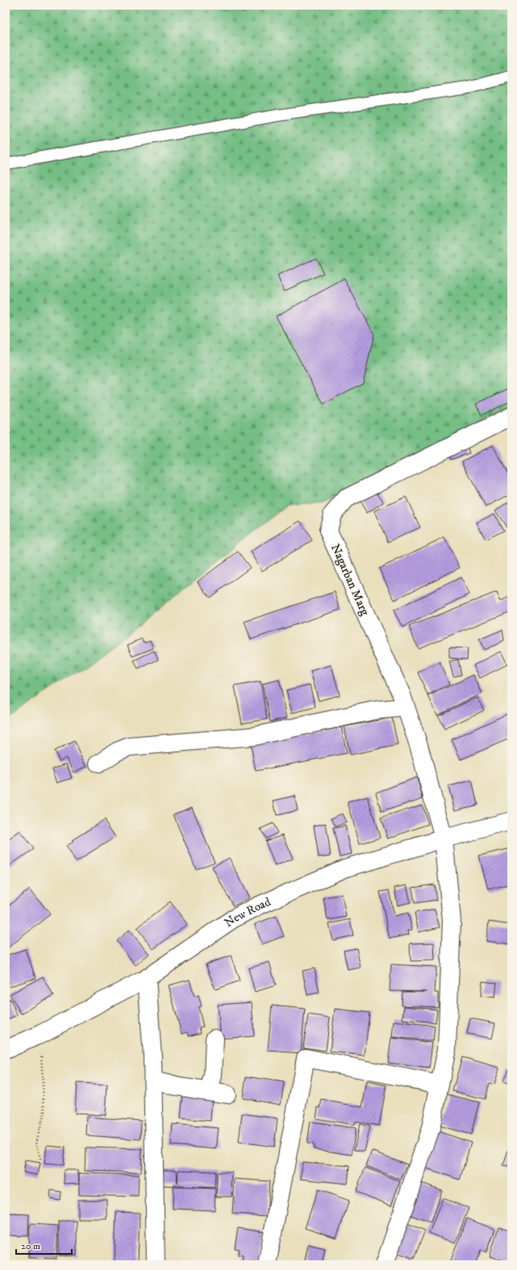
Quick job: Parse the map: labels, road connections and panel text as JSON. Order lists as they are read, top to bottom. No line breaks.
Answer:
{"streets":{"street":["Nagarban Marg","New Road"]},"crossings":[["Nagarban Marg","New Road"]],"scale_bar":"20 m"}
